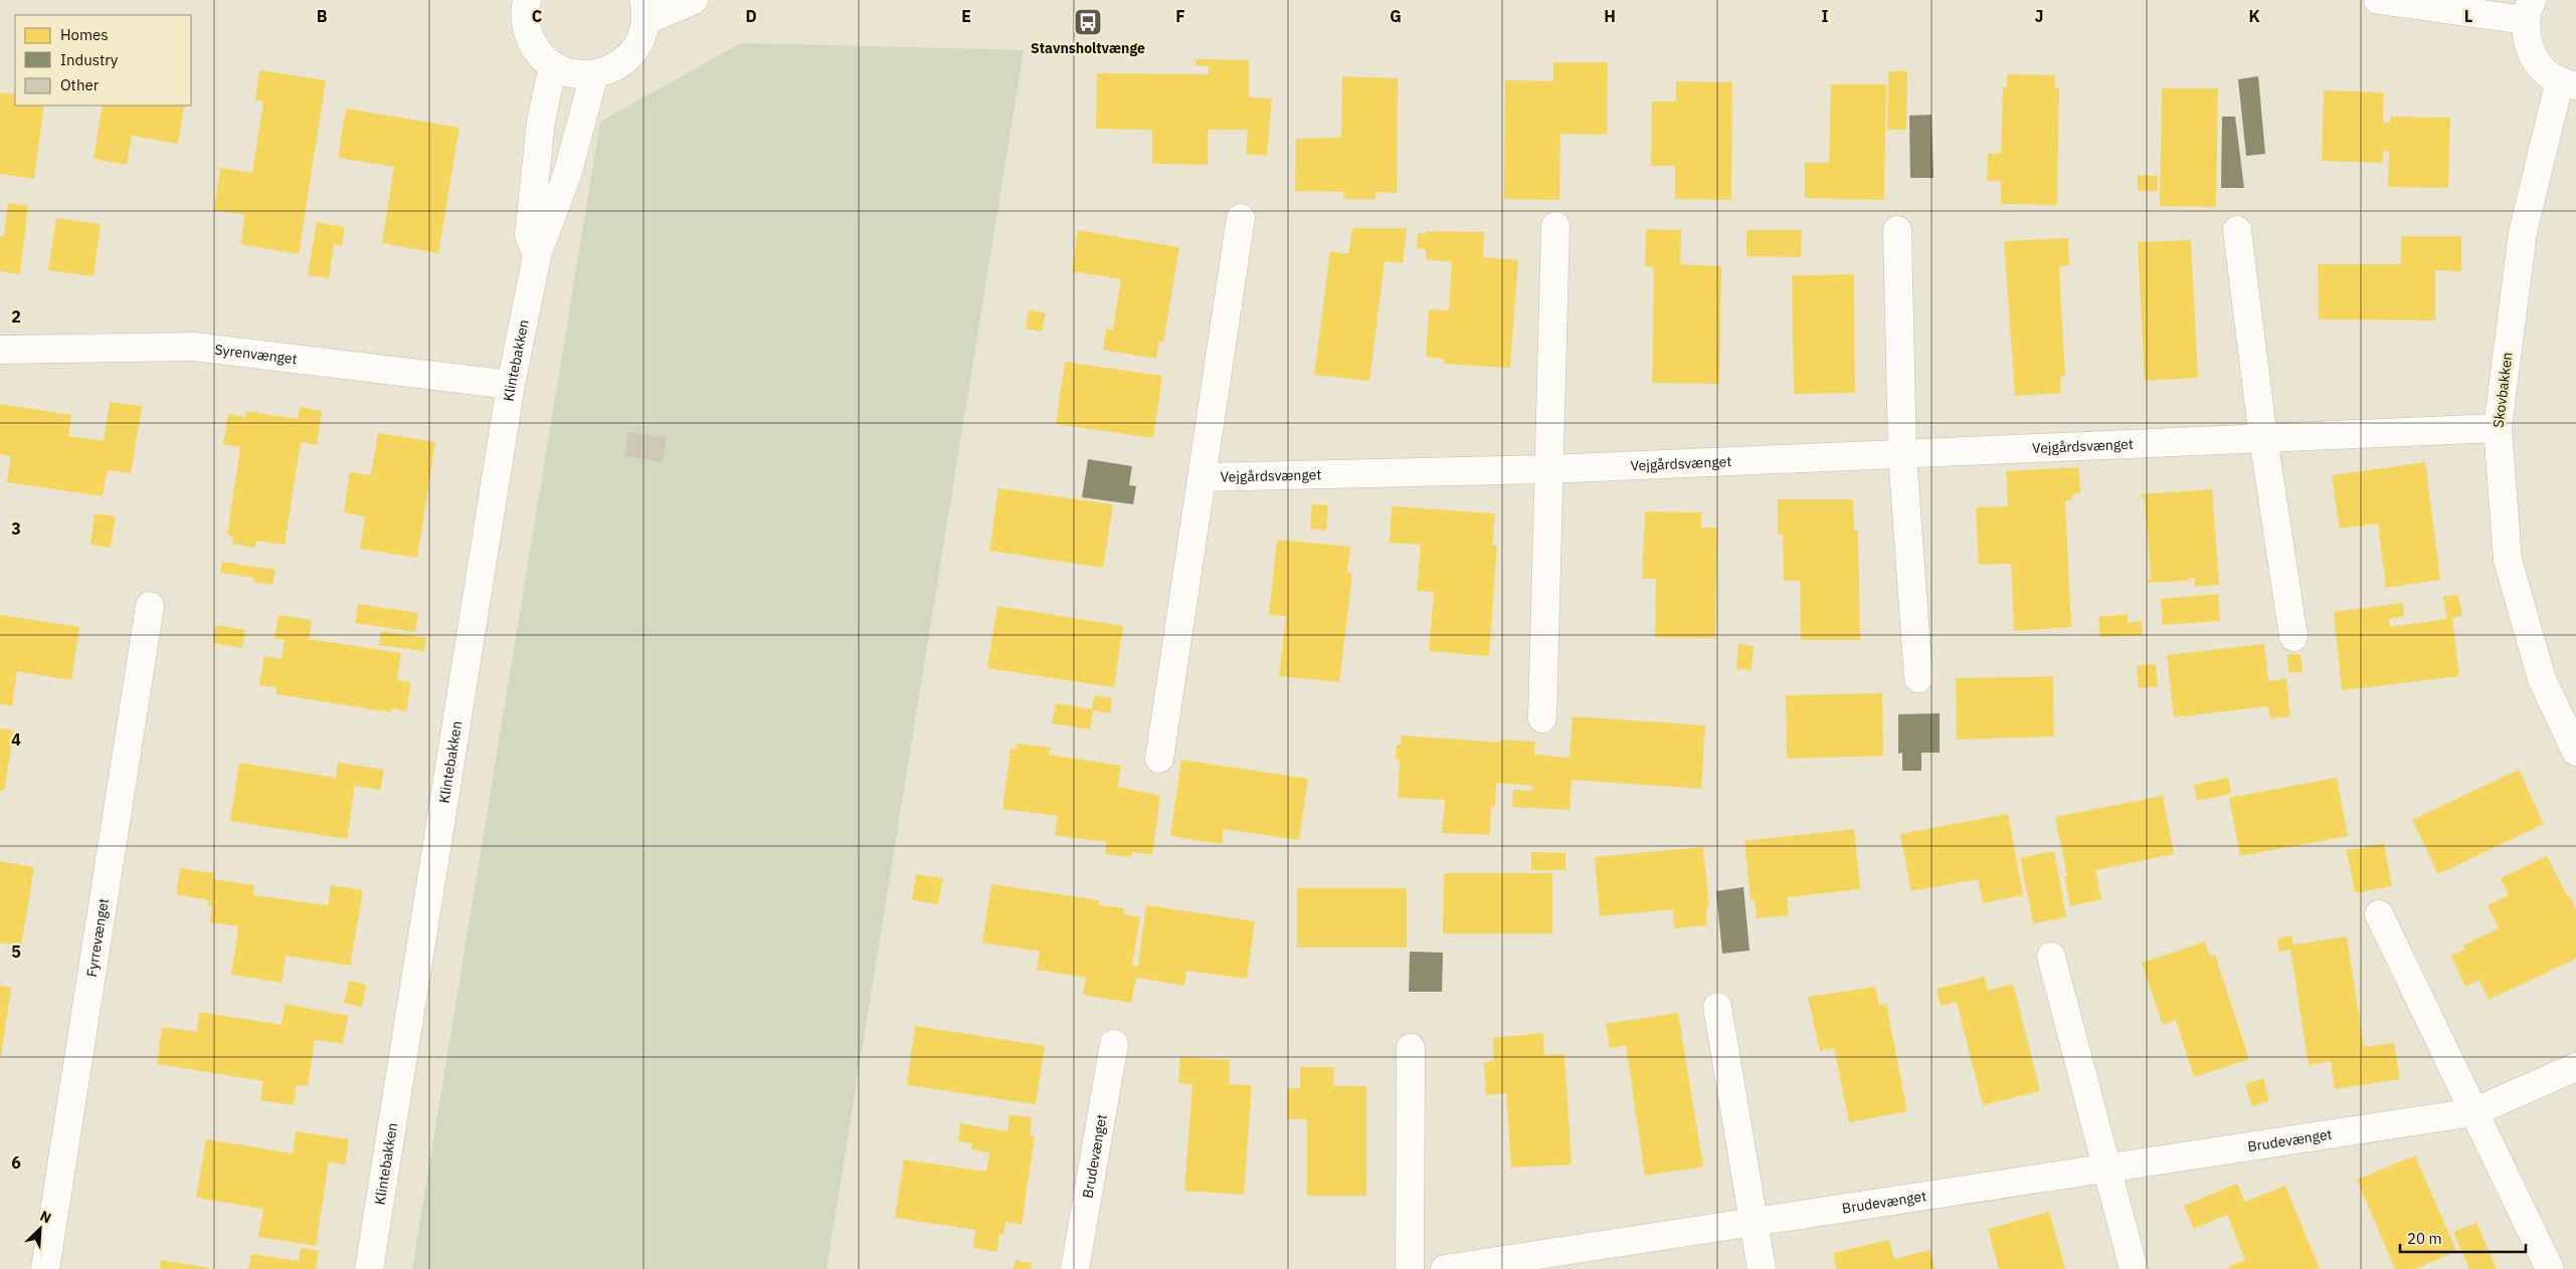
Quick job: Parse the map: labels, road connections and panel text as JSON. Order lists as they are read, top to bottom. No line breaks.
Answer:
{"streets":{"street":["Syrenvænget","Klintebakken","Skovbakken","Vejgårdsvænget","Fyrrevænget","Brudevænget"]},"crossings":[["Syrenvænget","Klintebakken"],["Skovbakken","Vejgårdsvænget"]],"places":{"bus stop":["Stavnsholtvænge"]},"legend":["Homes","Industry","Other"],"scale_bar":"20 m","north":"top right","grid":{"columns":["B","C","D","E","F","G","H","I","J","K","L"],"rows":["2","3","4","5","6"]}}
